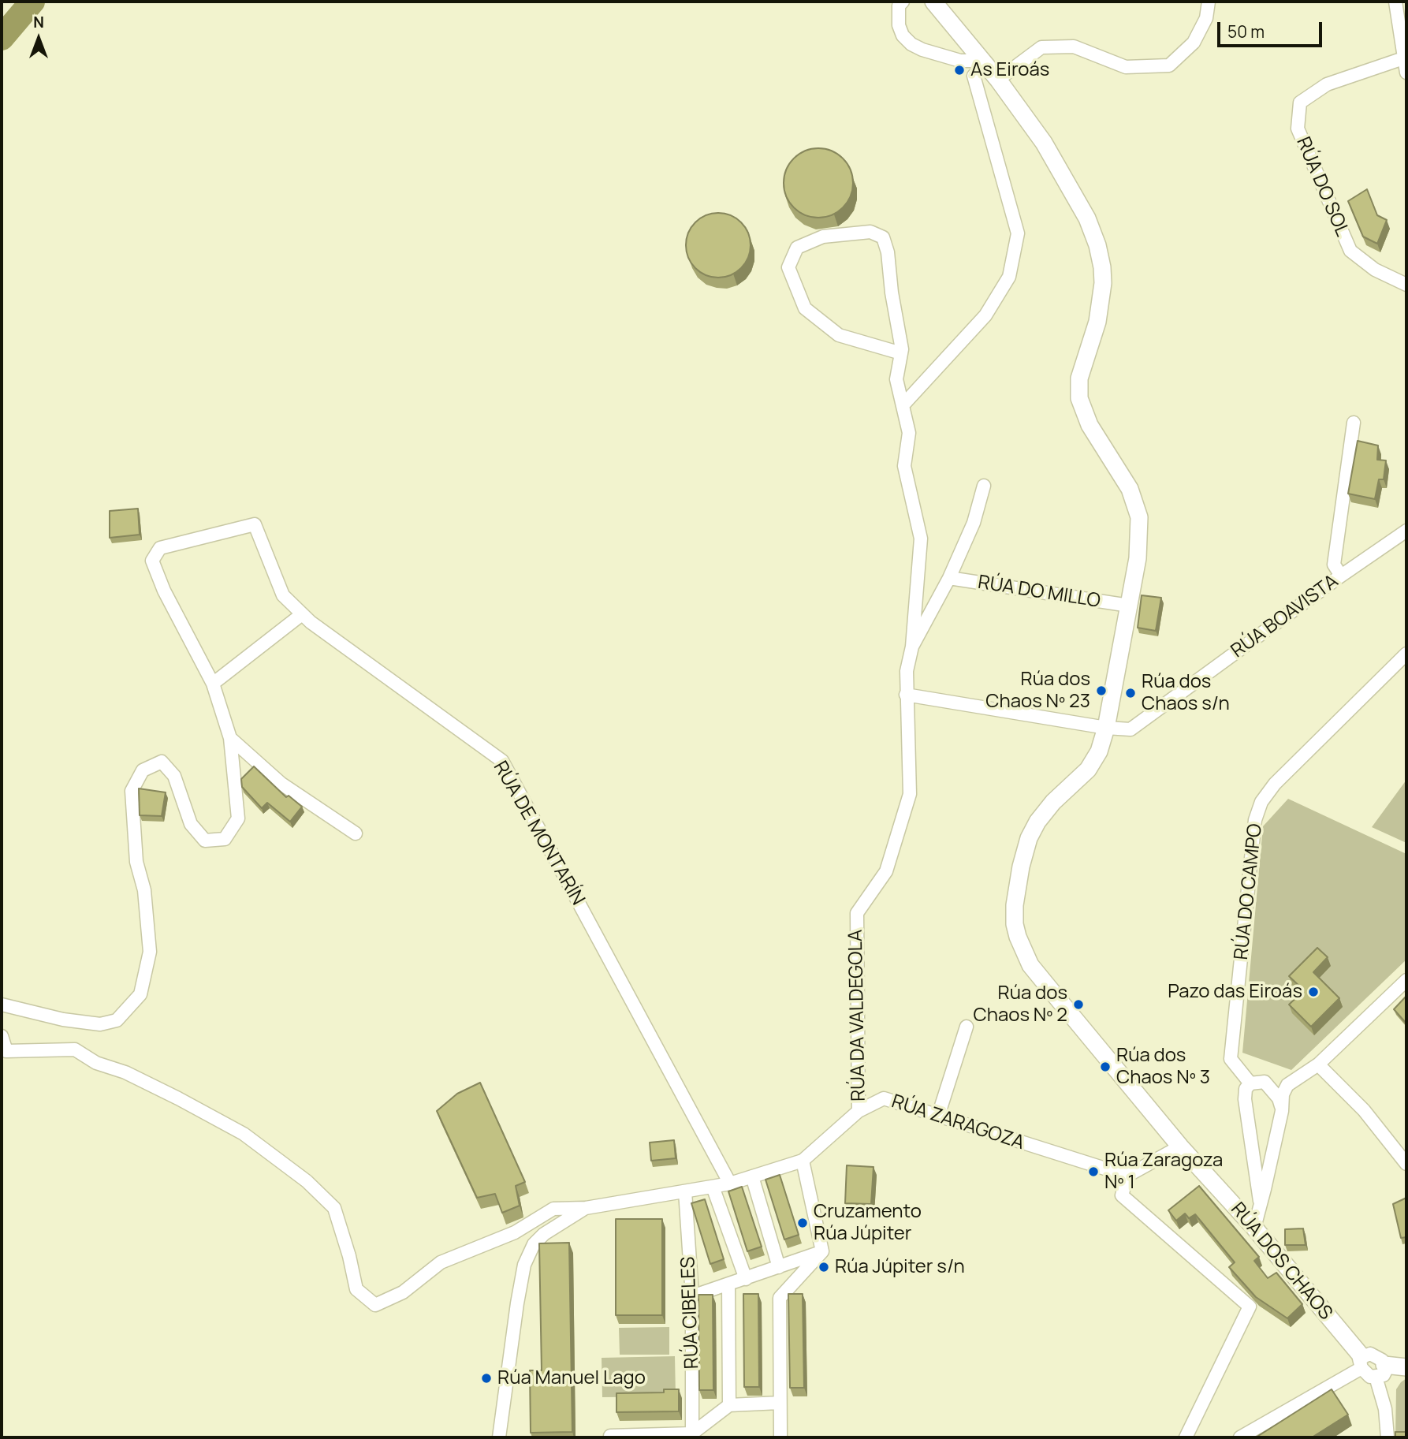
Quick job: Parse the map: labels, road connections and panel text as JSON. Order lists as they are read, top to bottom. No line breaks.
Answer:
{"streets":{"street":["RÚA DO SOL","RÚA DO MILLO","RÚA BOAVISTA","RÚA DE MONTARÍN","RÚA DO CAMPO","RÚA DA VALDEGOLA","RÚA ZARAGOZA","RÚA DOS CHAOS","RÚA CIBELES"]},"crossings":[["RÚA DO MILLO","RÚA DA VALDEGOLA"],["RÚA DO MILLO","RÚA DOS CHAOS"],["RÚA BOAVISTA","RÚA DA VALDEGOLA"],["RÚA BOAVISTA","RÚA DOS CHAOS"],["RÚA DE MONTARÍN","RÚA ZARAGOZA"],["RÚA DA VALDEGOLA","RÚA ZARAGOZA"],["RÚA ZARAGOZA","RÚA CIBELES"]],"places":["As Eiroás","Rúa dos Chaos Nº 23","Rúa dos Chaos s/n","Pazo das Eiroás","Rúa dos Chaos Nº 2","Rúa dos Chaos Nº 3","Rúa Zaragoza Nº 1","Cruzamento Rúa Júpiter","Rúa Júpiter s/n","Rúa Manuel Lago"],"scale_bar":"50 m","north":"top"}
